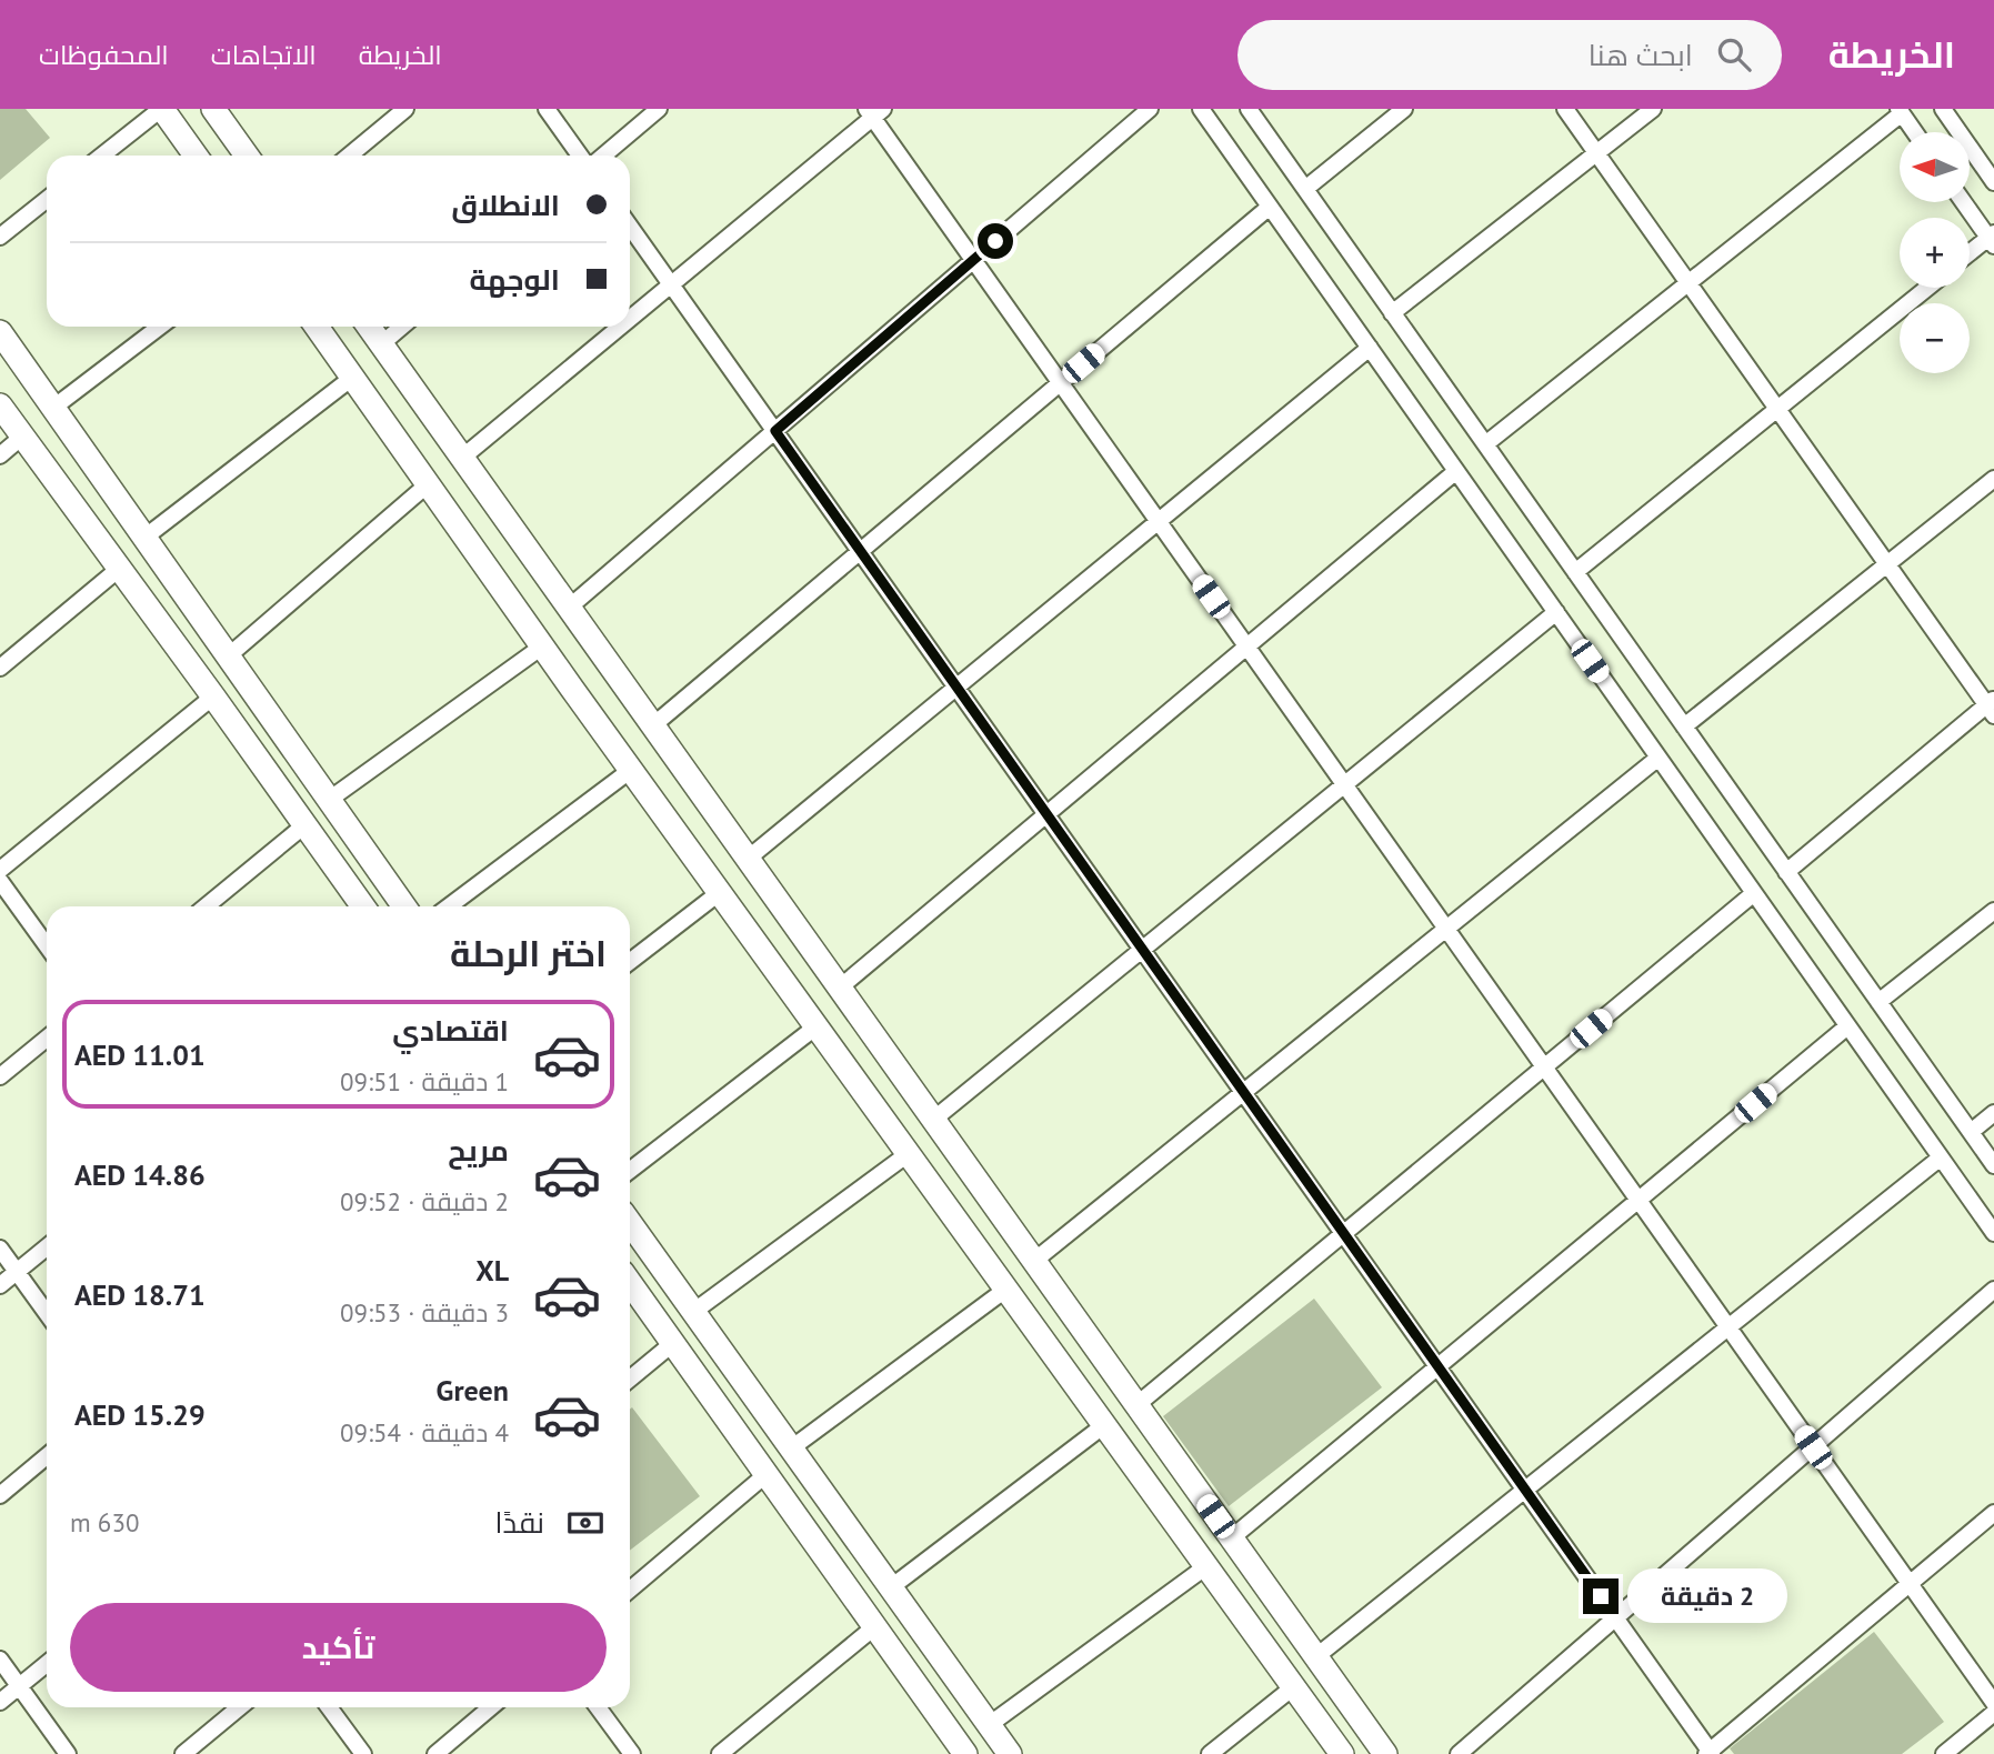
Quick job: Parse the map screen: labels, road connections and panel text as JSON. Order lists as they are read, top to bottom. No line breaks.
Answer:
{"north":"left","page":{"header":"الخريطة","search":"ابحث هنا","nav":["الخريطة","الاتجاهات","المحفوظات"],"map_buttons":["+","−"],"banner":["الانطلاق","الوجهة"],"heading":"اختر الرحلة","list":[{"name":"اقتصادي","note":"1 دقيقة · 09:51","value":"AED 11.01"},{"name":"مريح","note":"2 دقيقة · 09:52","value":"AED 14.86"},{"name":"XL","note":"3 دقيقة · 09:53","value":"AED 18.71"},{"name":"Green","note":"4 دقيقة · 09:54","value":"AED 15.29"}],"pay":["نقدًا","630 m"],"bubble":"2 دقيقة","buttons":"تأكيد"}}
